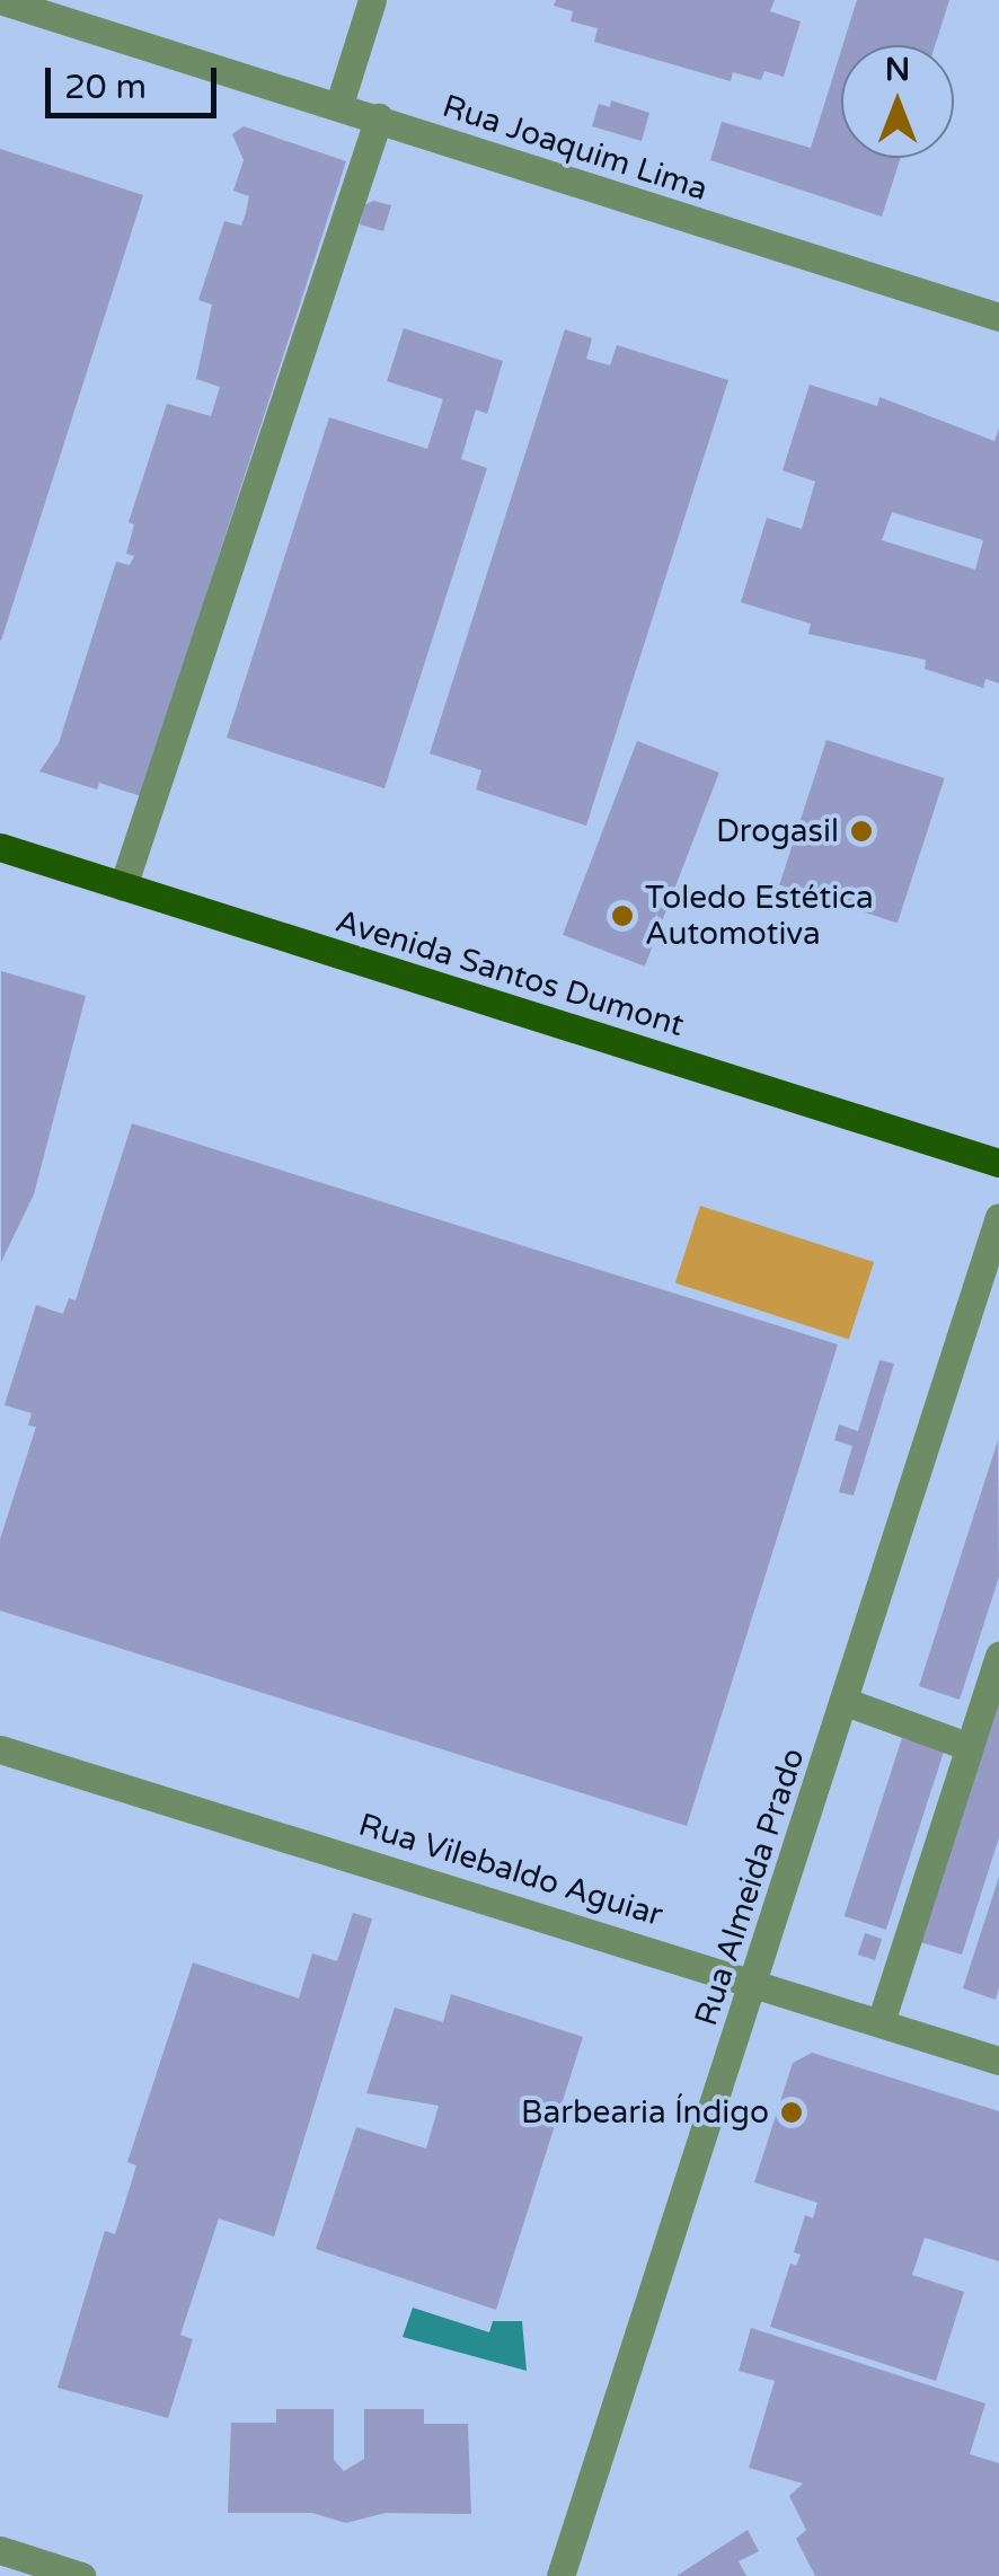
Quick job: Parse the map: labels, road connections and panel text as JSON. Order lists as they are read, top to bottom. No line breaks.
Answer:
{"streets":{"main road":["Avenida Santos Dumont"],"street":["Rua Joaquim Lima","Rua Vilebaldo Aguiar","Rua Almeida Prado"]},"crossings":[["Rua Vilebaldo Aguiar","Rua Almeida Prado"]],"places":["Drogasil","Toledo Estética Automotiva","Barbearia Índigo"],"scale_bar":"20 m","north":"top"}
